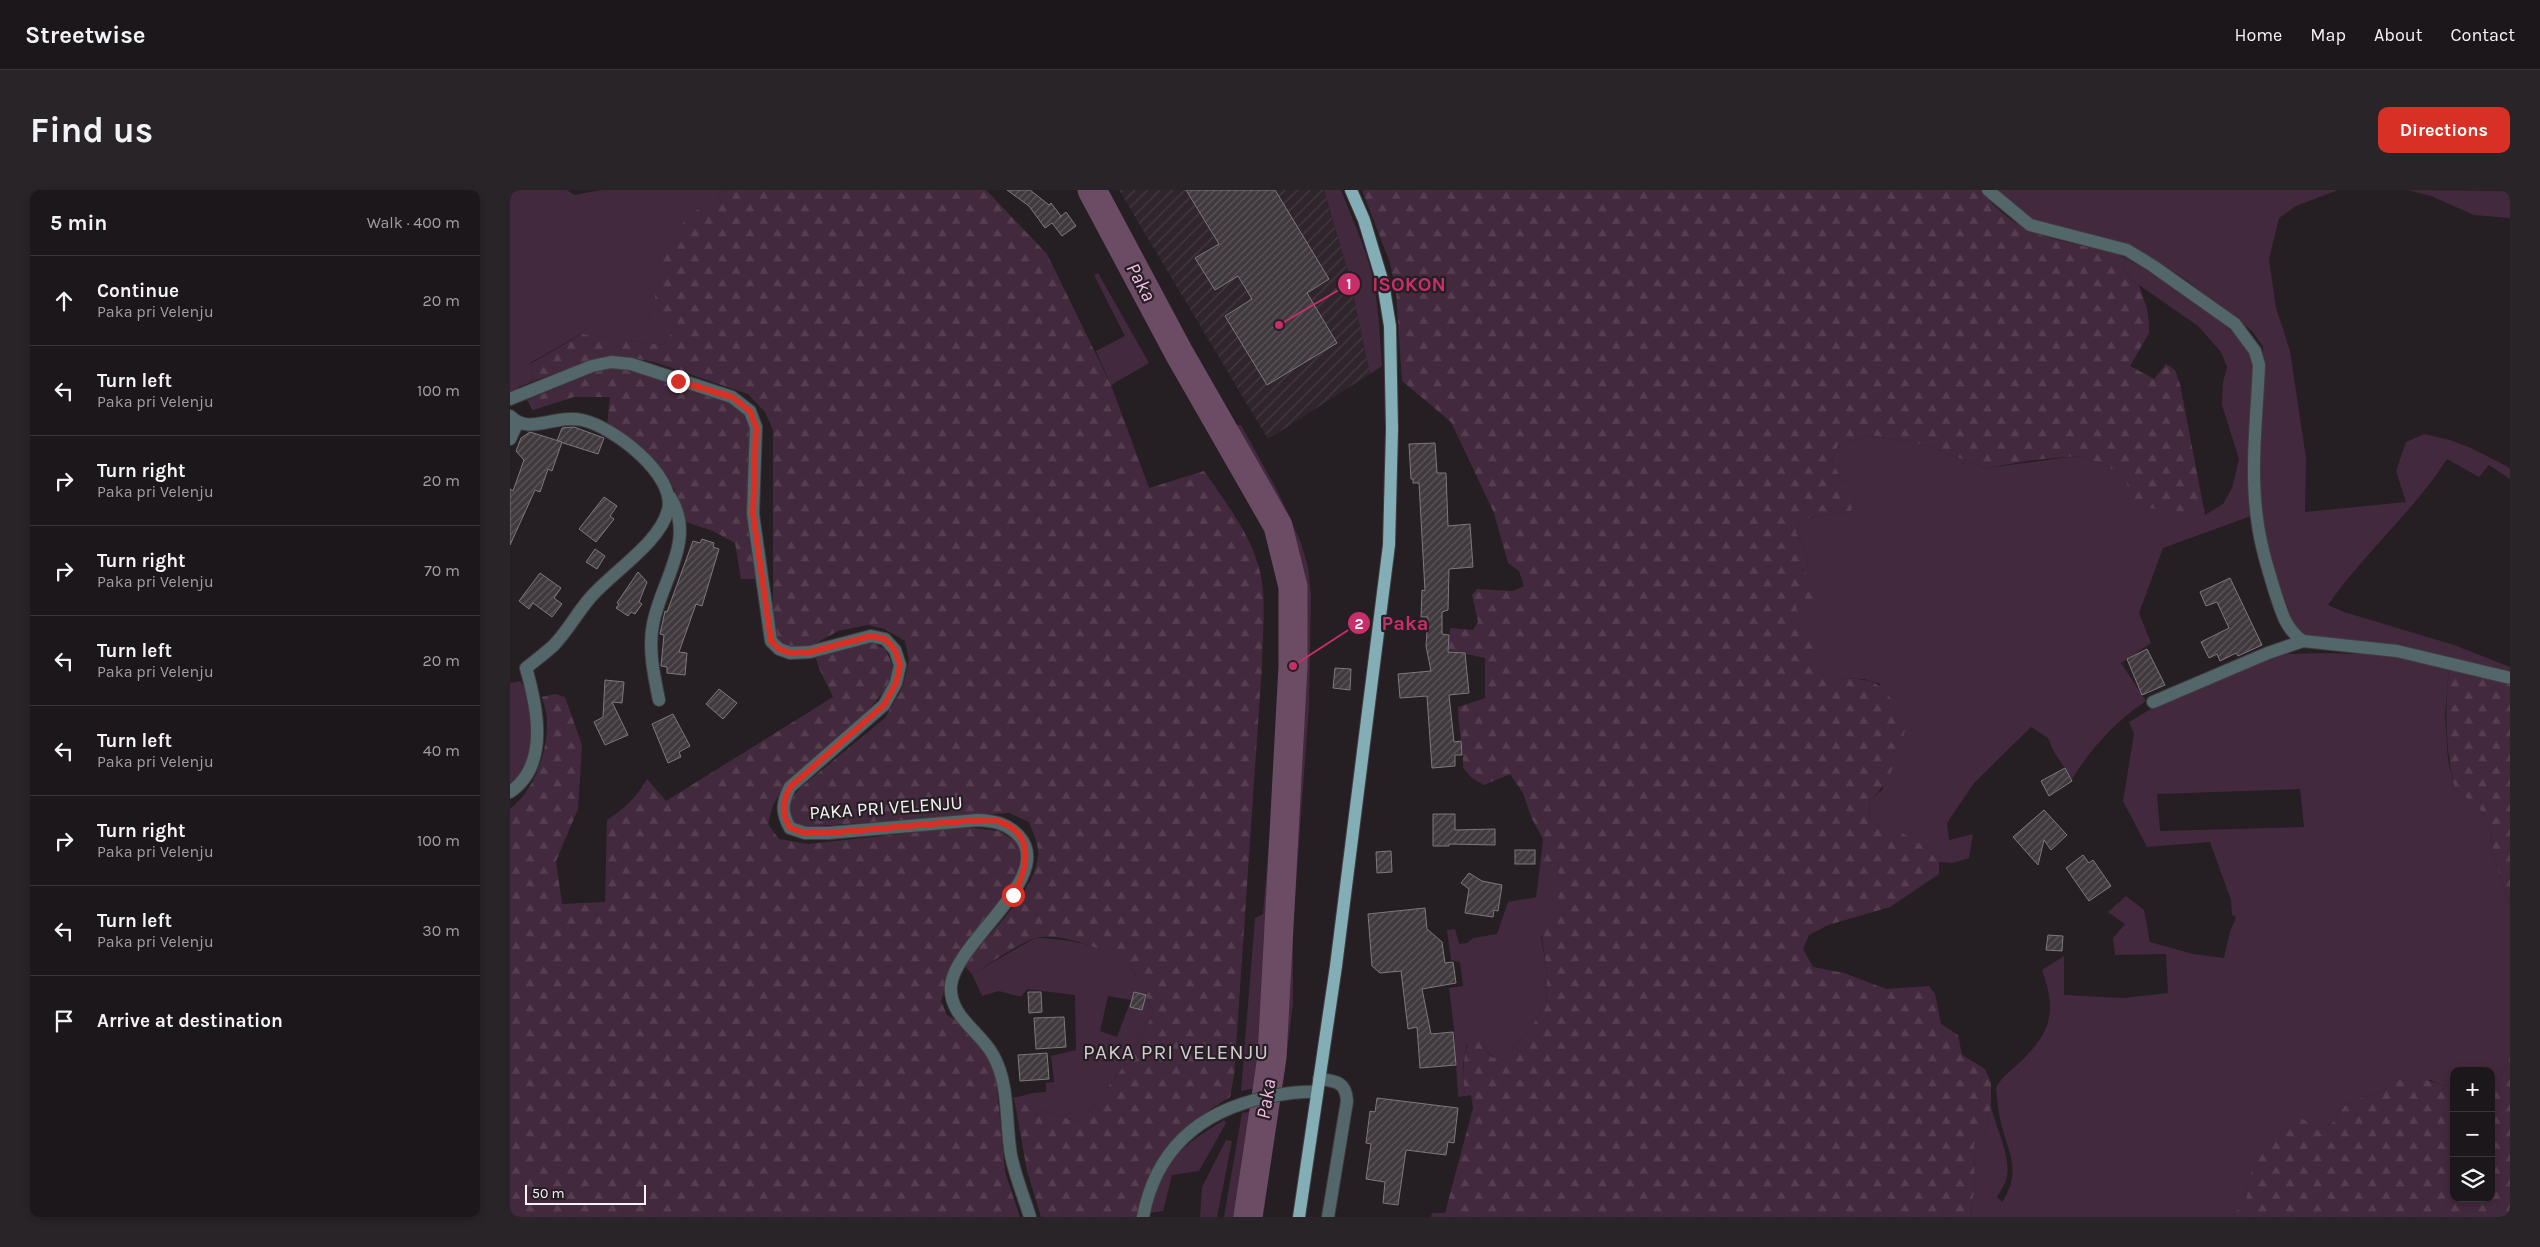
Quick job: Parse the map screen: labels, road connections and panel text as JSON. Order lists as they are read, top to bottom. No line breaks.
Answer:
{"streets":{"street":["PAKA PRI VELENJU"]},"districts":["PAKA PRI VELENJU"],"water":["Paka"],"places":["ISOKON","Paka"],"scale_bar":"50 m","page":{"header":"Streetwise","nav":["Home","Map","About","Contact"],"buttons":"Directions","title":"Find us","heading":["5 min","Walk · 400 m"],"list":[["Continue","Paka pri Velenju","20 m"],["Turn left","Paka pri Velenju","100 m"],["Turn right","Paka pri Velenju","20 m"],["Turn right","Paka pri Velenju","70 m"],["Turn left","Paka pri Velenju","20 m"],["Turn left","Paka pri Velenju","40 m"],["Turn right","Paka pri Velenju","100 m"],["Turn left","Paka pri Velenju","30 m"],"Arrive at destination"],"map_buttons":["+","−"],"scale":"50 m"}}
